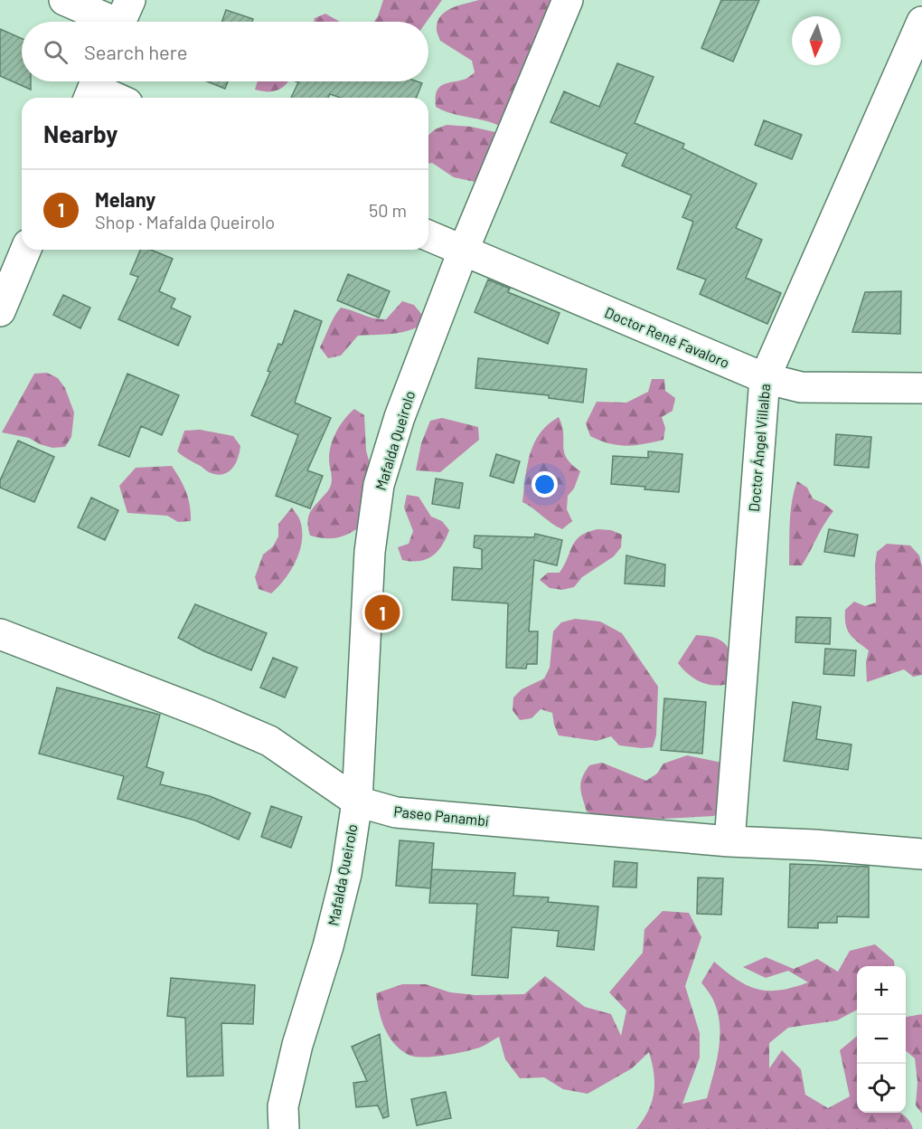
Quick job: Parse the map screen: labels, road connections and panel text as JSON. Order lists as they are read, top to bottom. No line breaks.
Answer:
{"streets":{"street":["Doctor René Favaloro","Mafalda Queirolo","Doctor Ángel Villalba","Paseo Panambí"]},"crossings":[["Doctor René Favaloro","Mafalda Queirolo"],["Doctor René Favaloro","Doctor Ángel Villalba"],["Mafalda Queirolo","Paseo Panambí"],["Doctor Ángel Villalba","Paseo Panambí"]],"north":"bottom","page":{"search":"Search here","heading":"Nearby","list":[{"mark":"1","name":"Melany","note":"Shop · Mafalda Queirolo","value":"50 m"}],"pins":"1","map_buttons":["+","−"]}}
